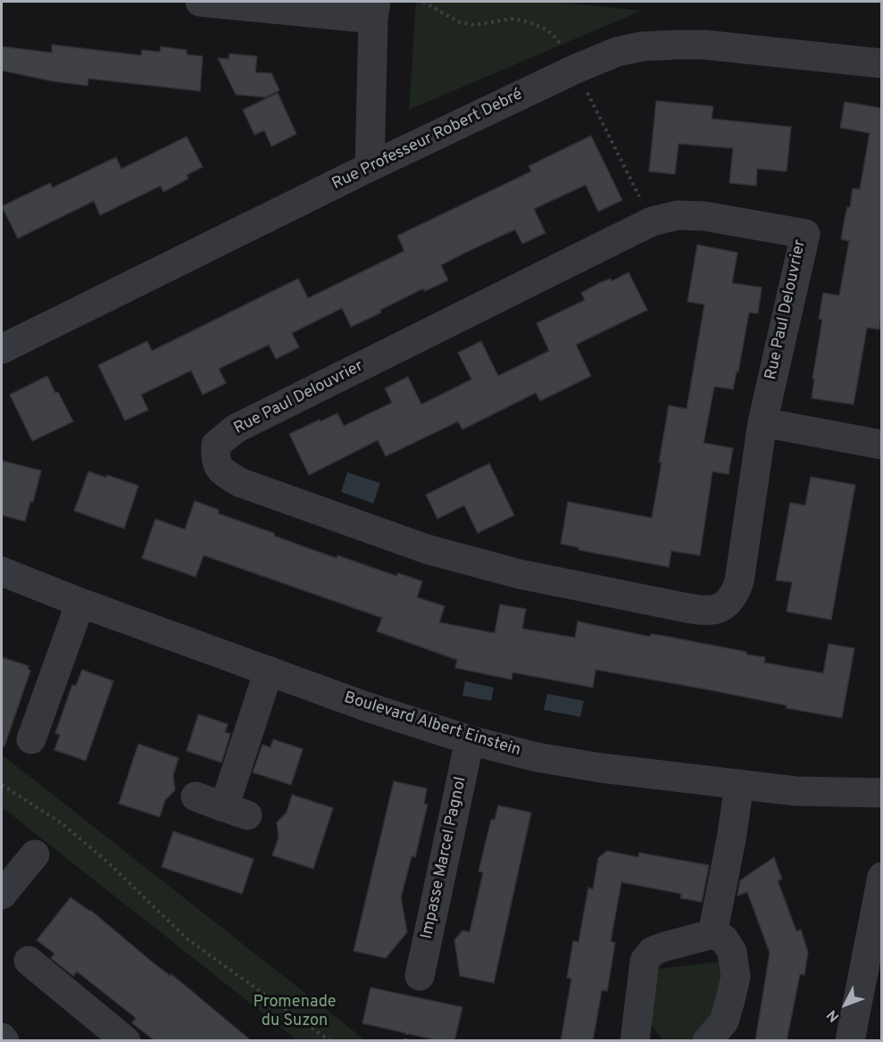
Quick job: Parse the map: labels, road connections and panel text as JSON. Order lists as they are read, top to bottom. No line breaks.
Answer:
{"streets":{"street":["Rue Professeur Robert Debré","Rue Paul Delouvrier","Boulevard Albert Einstein","Impasse Marcel Pagnol"]},"crossings":[["Boulevard Albert Einstein","Impasse Marcel Pagnol"]],"parks":["Promenade du Suzon"],"north":"bottom left"}
